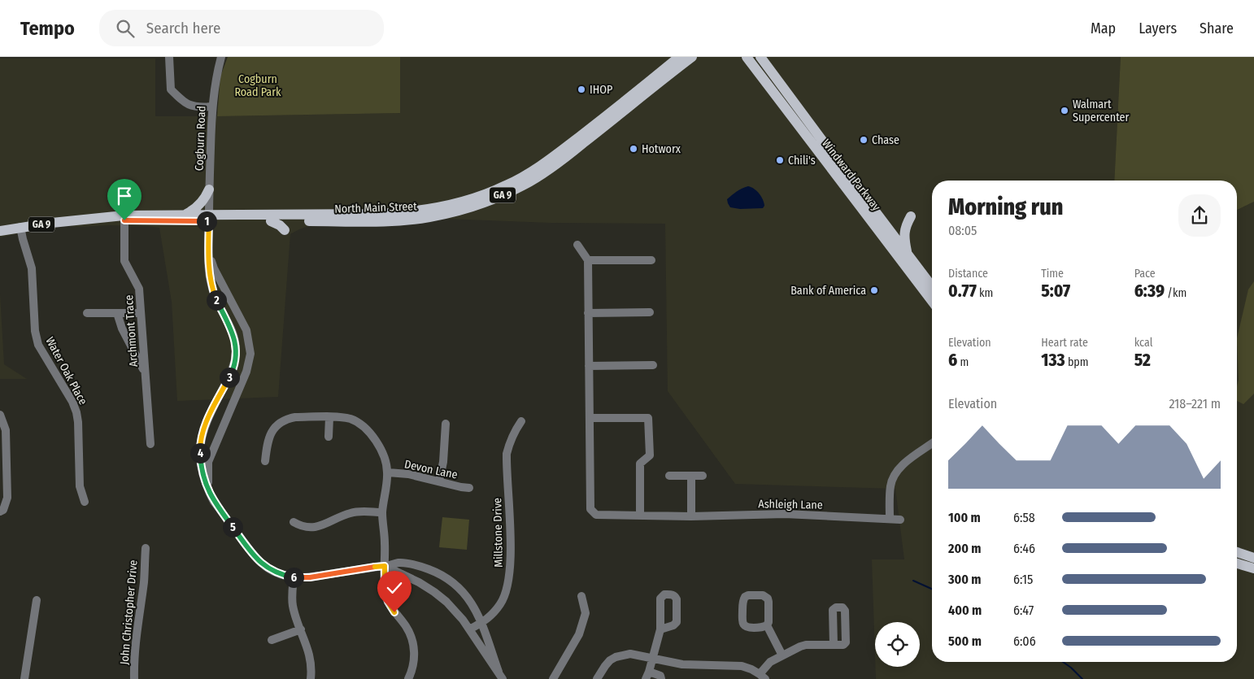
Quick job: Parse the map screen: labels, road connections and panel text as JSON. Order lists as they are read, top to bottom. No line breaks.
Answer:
{"streets":{"main road":["Windward Parkway","GA 9","North Main Street"],"street":["Cogburn Road","Archmont Trace","Water Oak Place","Devon Lane","Ashleigh Lane","Millstone Drive","John Christopher Drive"]},"crossings":[["Cogburn Road","North Main Street"],["North Main Street","Archmont Trace"],["North Main Street","Water Oak Place"]],"parks":["Cogburn Road Park"],"places":["IHOP","Walmart Supercenter","Chase","Hotworx","Chili's","Bank of America"],"page":{"header":"Tempo","search":"Search here","nav":["Map","Layers","Share"],"heading":["Morning run","08:05"],"pins":["1","2","3","4","5","6"],"stats":[["Distance","0.77 km"],["Time","5:07"],["Pace","6:39 /km"],["Elevation","6 m"],["Heart rate","133 bpm"],["kcal","52"]],"chart":["Elevation","218–221 m"],"list":[{"name":"100 m","note":"6:58"},{"name":"200 m","note":"6:46"},{"name":"300 m","note":"6:15"},{"name":"400 m","note":"6:47"},{"name":"500 m","note":"6:06"}]}}
